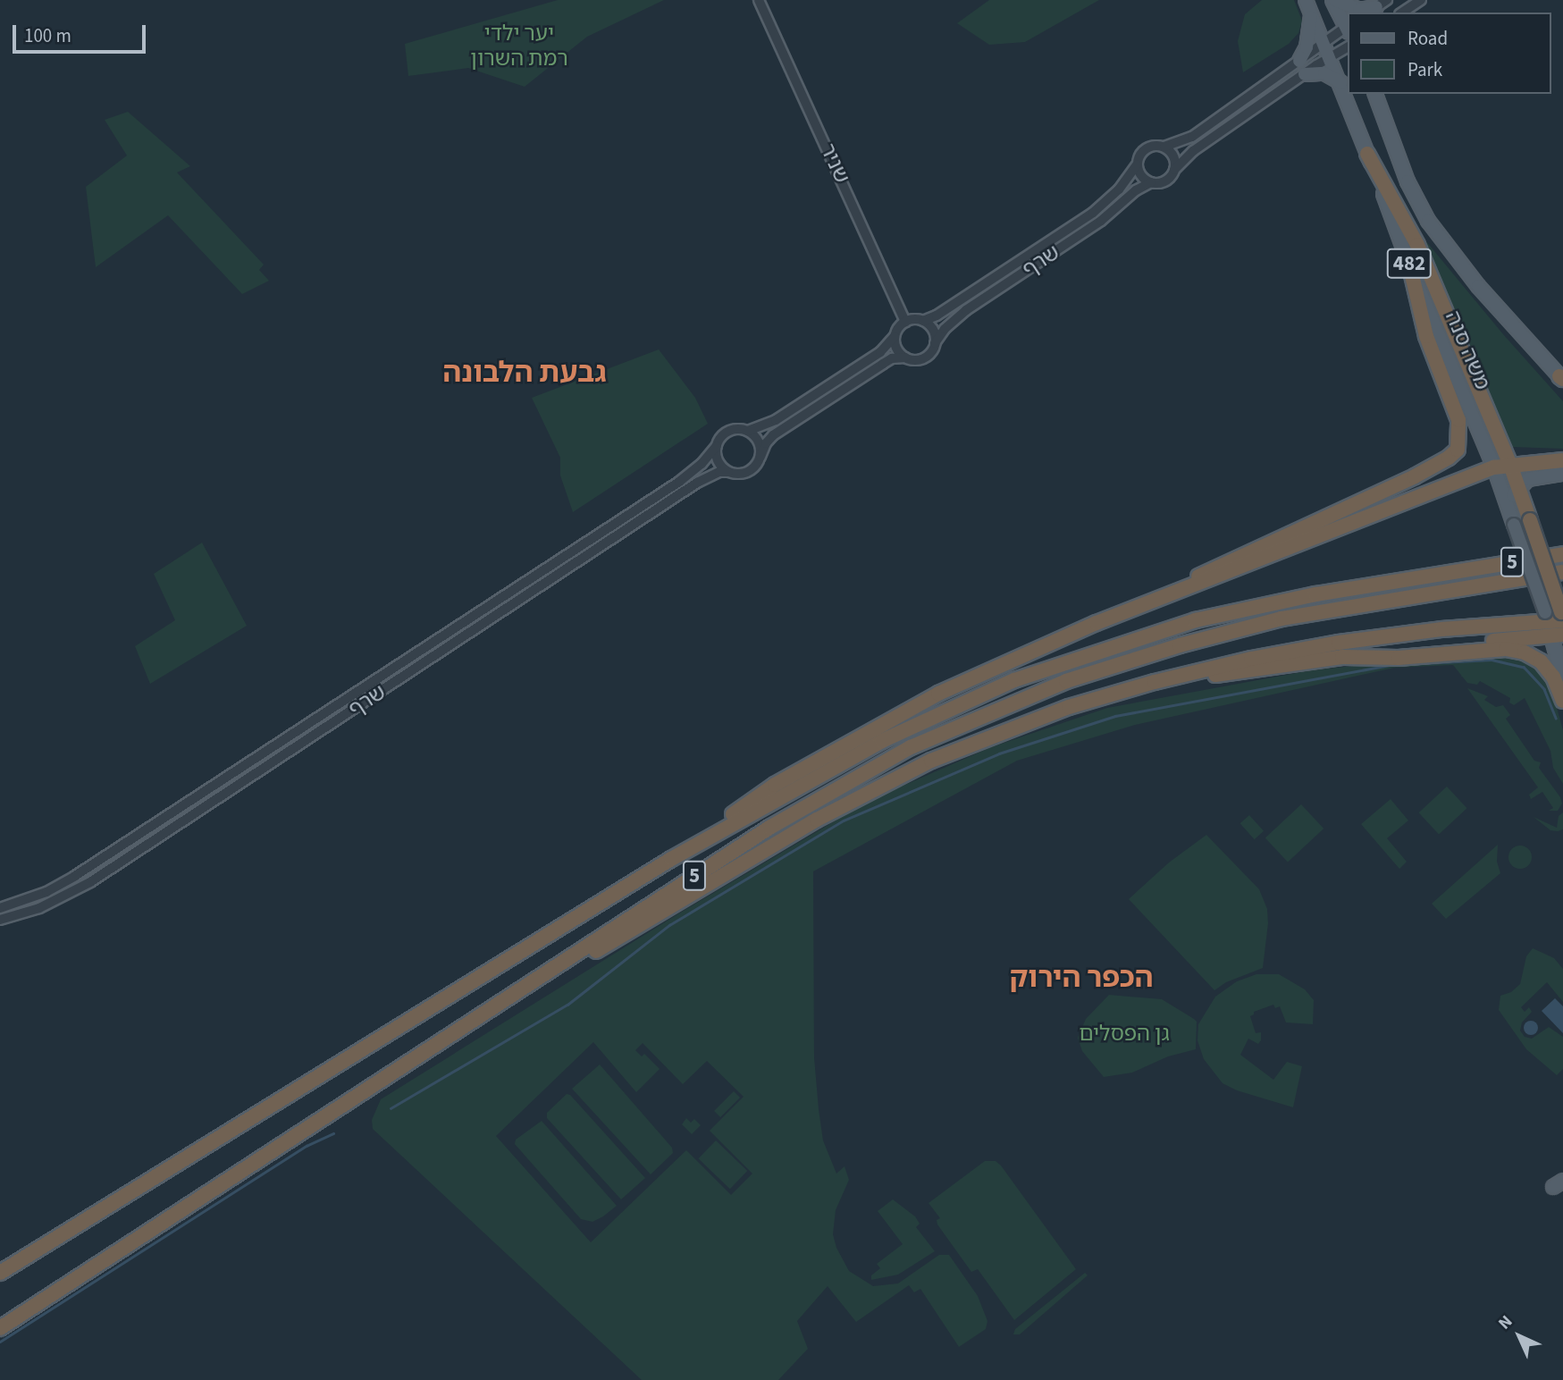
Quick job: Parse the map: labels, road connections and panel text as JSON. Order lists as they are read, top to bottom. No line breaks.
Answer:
{"streets":{"highway":["5"],"main road":["482","משה סנה"],"street":["שניר","שרף"]},"crossings":[["שניר","שרף"],["482","משה סנה"]],"districts":["גבעת הלבונה","הכפר הירוק"],"parks":["יער ילדי רמת השרון","גן הפסלים"],"legend":["Road","Park"],"scale_bar":"100 m","north":"top left"}
